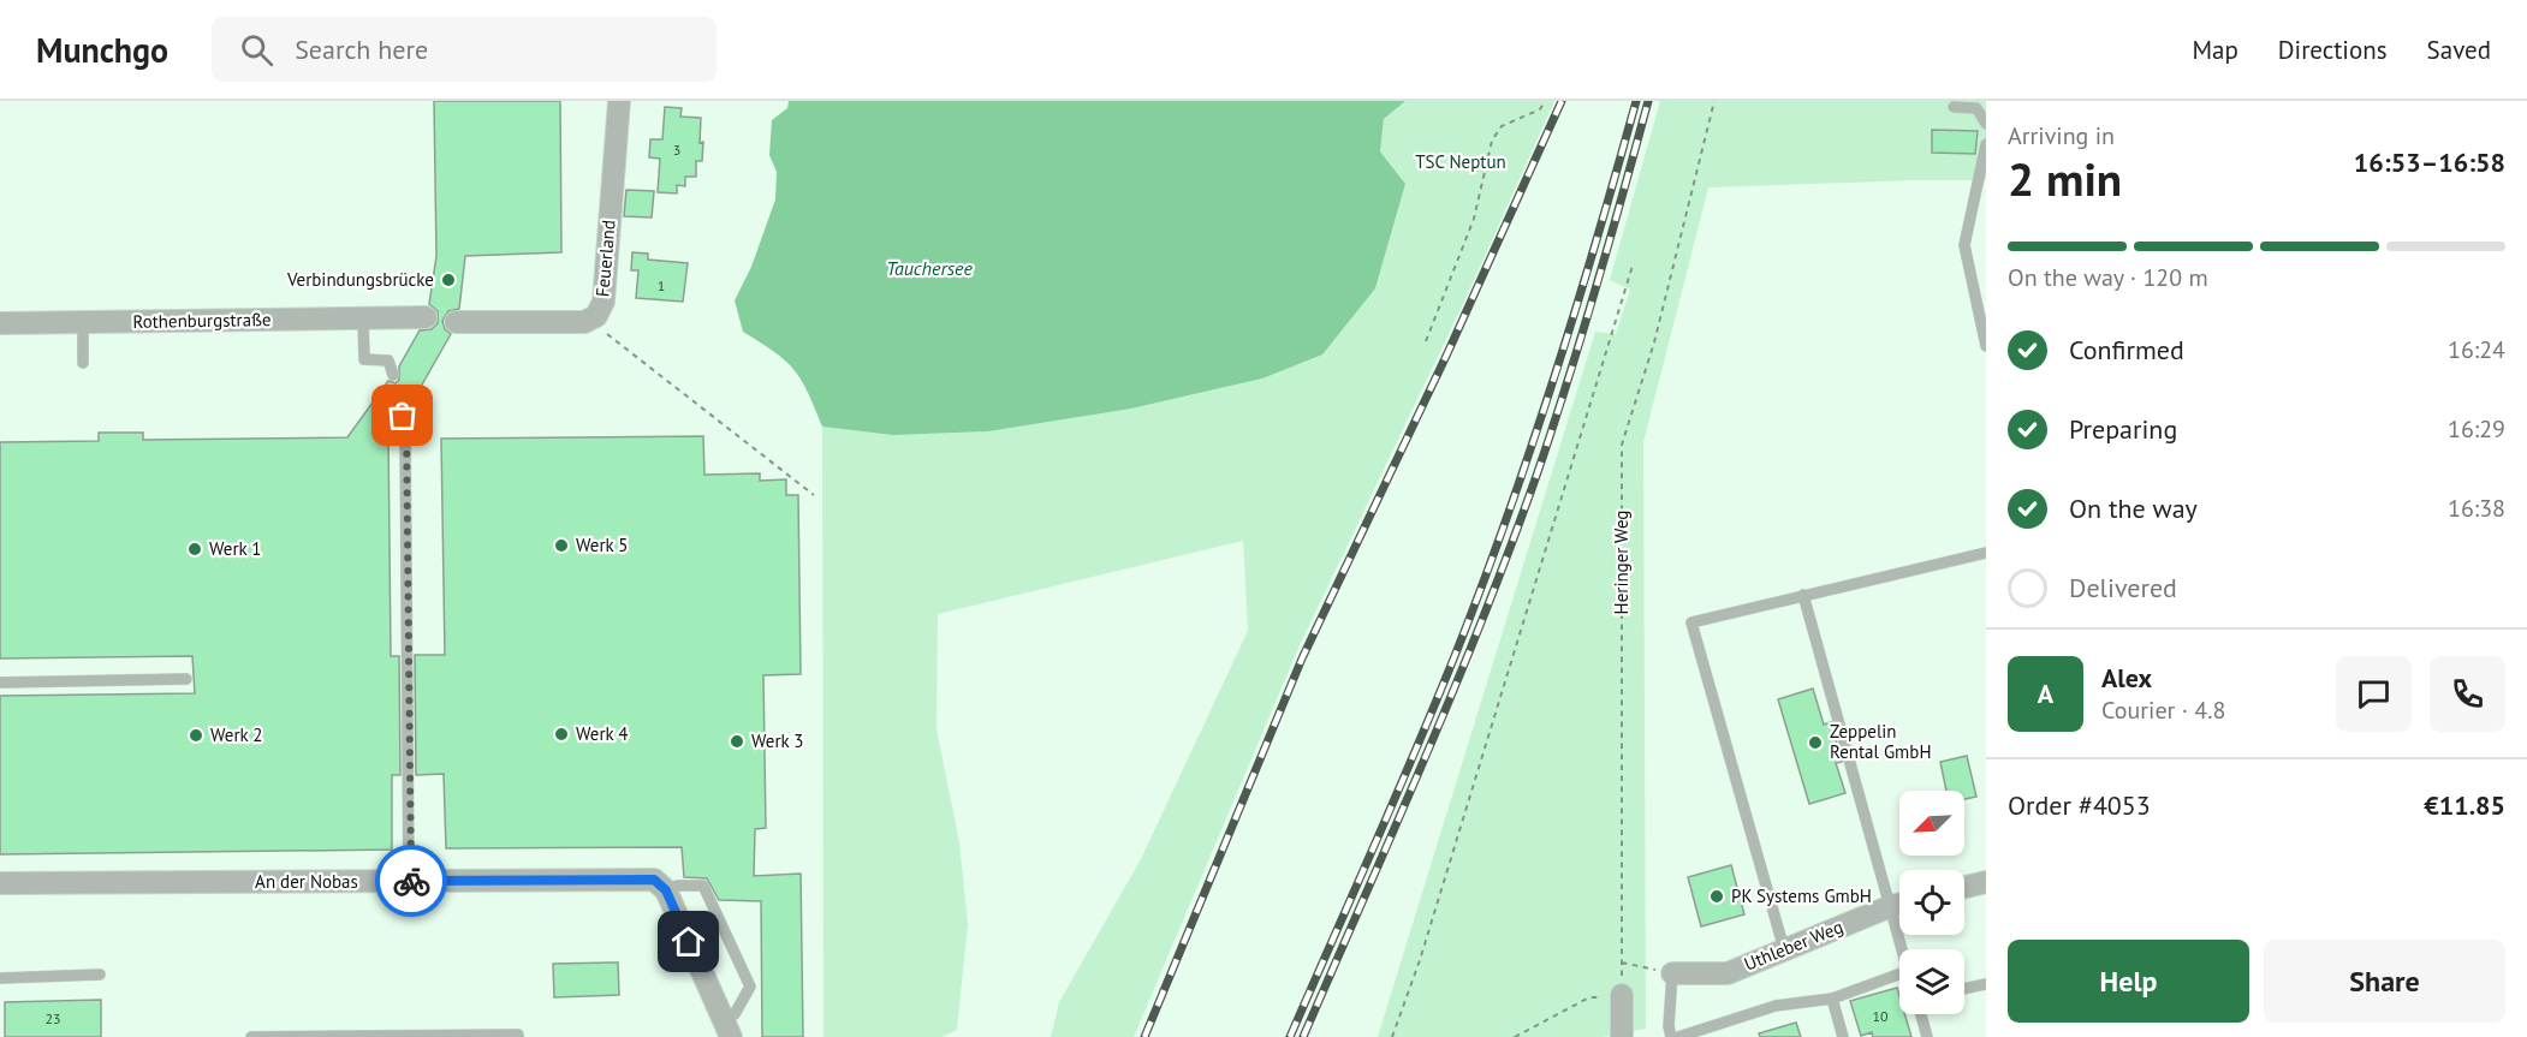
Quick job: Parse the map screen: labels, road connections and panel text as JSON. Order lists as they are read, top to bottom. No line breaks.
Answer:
{"streets":{"street":["Feuerland","Rothenburgstraße","An der Nobas","Uthleber Weg"],"path":["Heringer Weg"]},"water":["Tauchersee"],"parks":["TSC Neptun"],"places":["Verbindungsbrücke","Werk 5","Werk 1","Werk 4","Werk 2","Werk 3","Zeppelin Rental GmbH","PK Systems GmbH"],"house_numbers":["3","1","10","23"],"north":"bottom left","page":{"header":"Munchgo","search":"Search here","nav":["Map","Directions","Saved"],"heading":["2 min","Arriving in","16:53–16:58"],"panel":["Alex","Courier · 4.8","Order #4053","€11.85"],"bar":"On the way · 120 m","list":[["Confirmed","16:24"],["Preparing","16:29"],["On the way","16:38"],"Delivered"],"round":"A","buttons":["Help","Share"]}}
